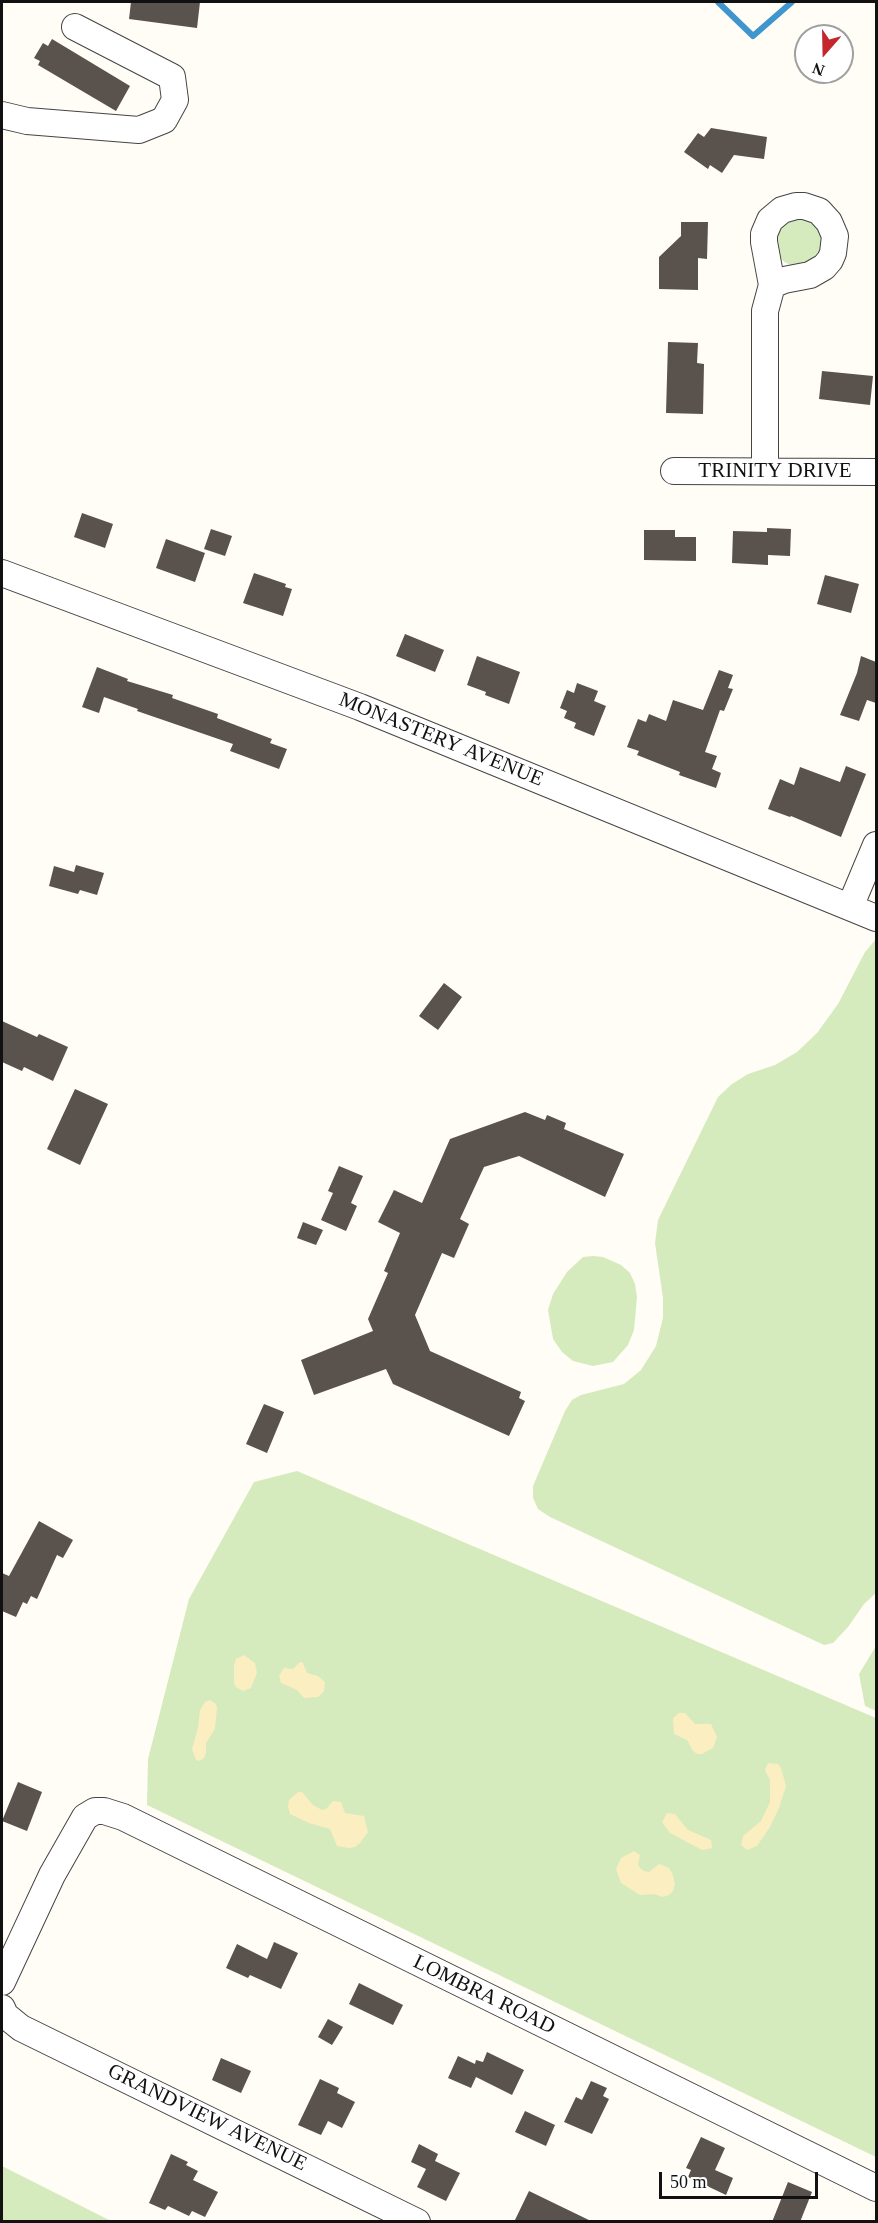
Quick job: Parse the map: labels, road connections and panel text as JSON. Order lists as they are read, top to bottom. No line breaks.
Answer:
{"streets":{"street":["TRINITY DRIVE","MONASTERY AVENUE","LOMBRA ROAD","GRANDVIEW AVENUE"]},"scale_bar":"50 m","north":"bottom"}
